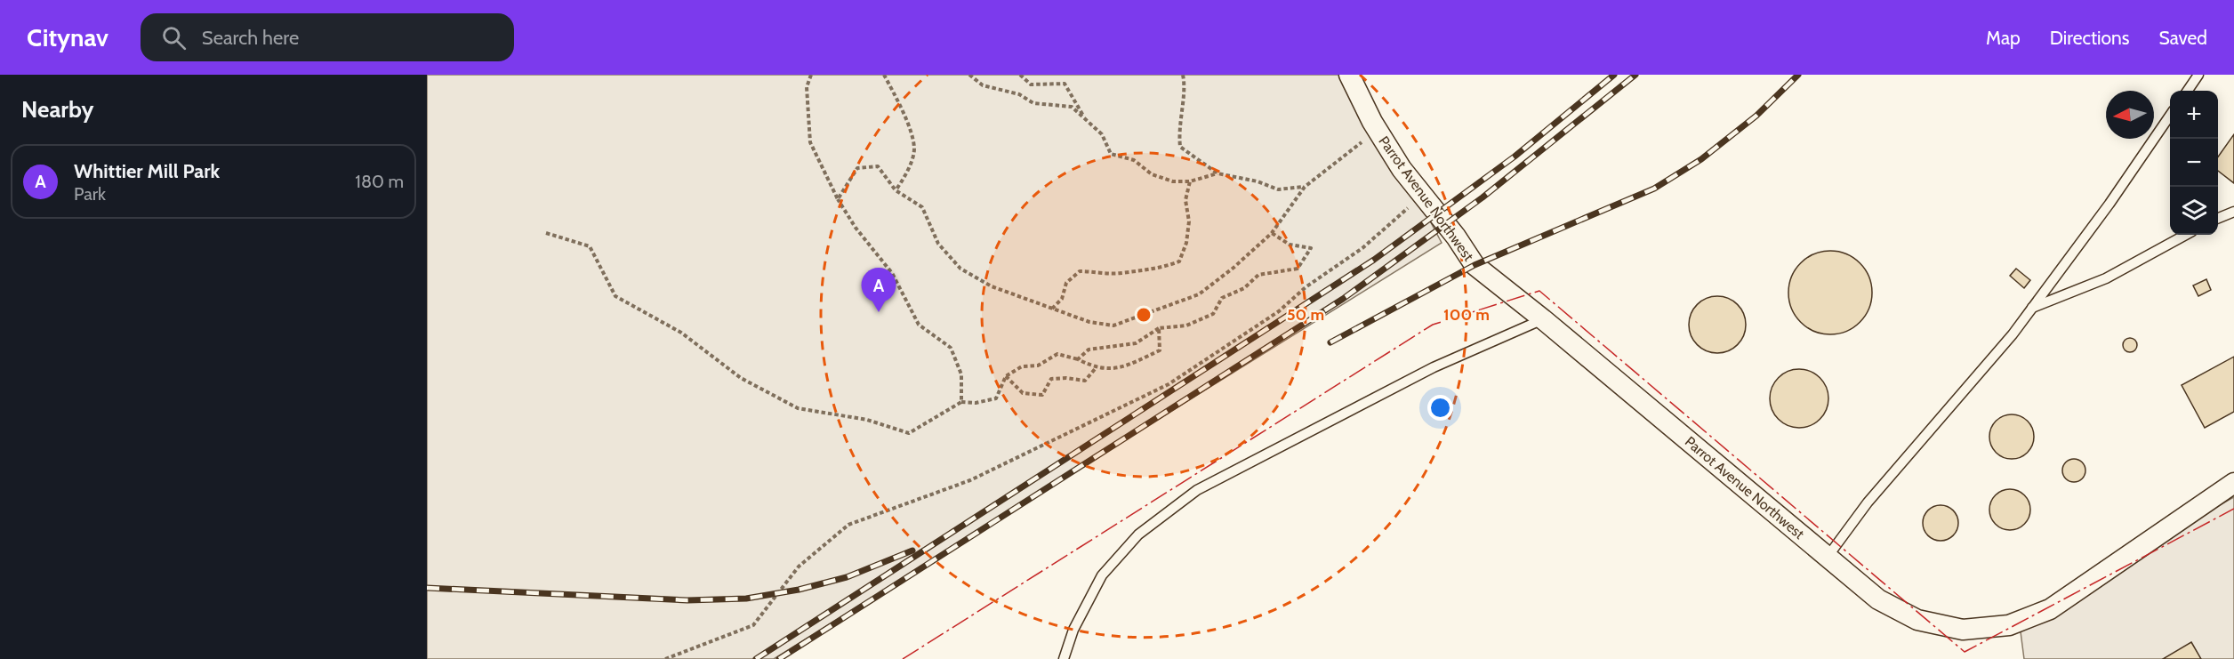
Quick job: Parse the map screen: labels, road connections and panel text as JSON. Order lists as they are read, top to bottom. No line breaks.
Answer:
{"streets":{"street":["Parrot Avenue Northwest"]},"north":"left","page":{"header":"Citynav","search":"Search here","nav":["Map","Directions","Saved"],"heading":"Nearby","map_buttons":["+","−"],"list":[{"mark":"A","name":"Whittier Mill Park","note":"Park","value":"180 m"}],"pins":"A"},"rings":["50 m","100 m"]}
